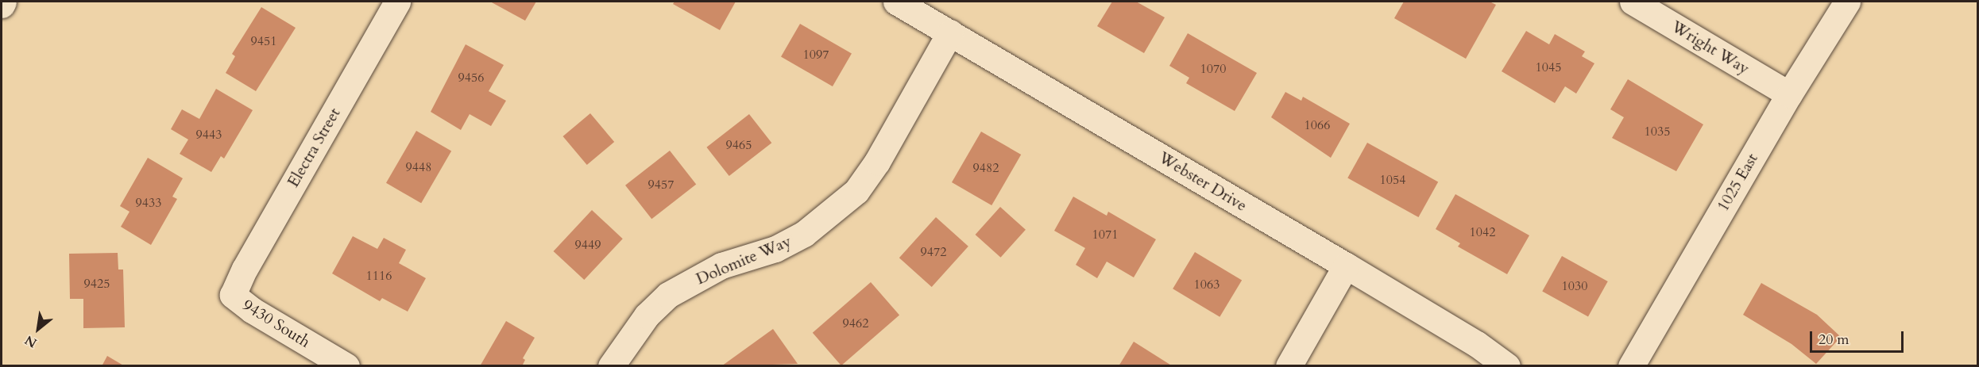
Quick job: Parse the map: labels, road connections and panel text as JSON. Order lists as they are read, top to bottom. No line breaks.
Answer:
{"streets":{"street":["Wright Way","Electra Street","Webster Drive","1025 East","Dolomite Way","9430 South"]},"crossings":[["Wright Way","1025 East"],["Electra Street","9430 South"],["Webster Drive","Dolomite Way"]],"house_numbers":["9451","1097","1045","1070","9456","1066","1035","9443","9465","9448","9482","1054","9457","9433","1042","1071","9449","9472","1116","9425","1063","1030","9462"],"scale_bar":"20 m","north":"bottom left"}
